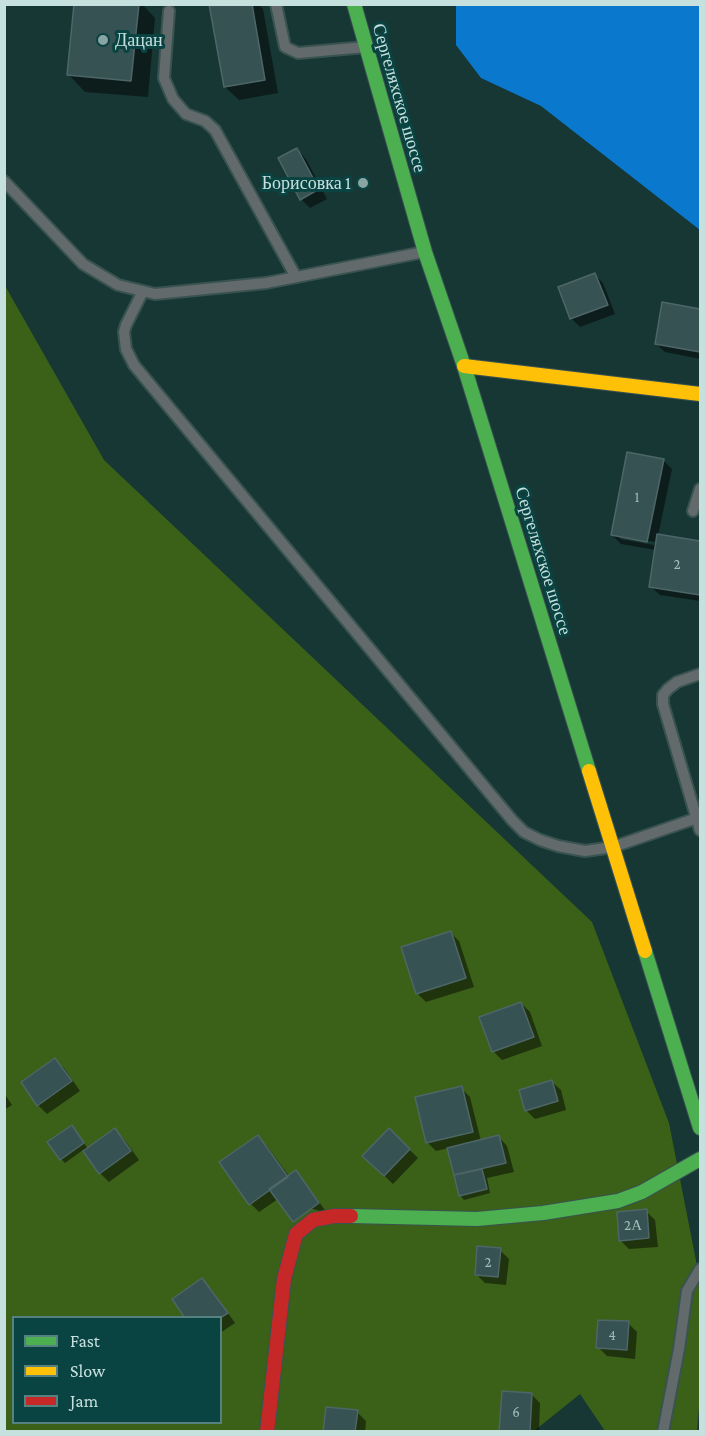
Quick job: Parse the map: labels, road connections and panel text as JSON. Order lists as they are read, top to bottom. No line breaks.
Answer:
{"streets":{"main road":["Сергеляхское шоссе"]},"places":["Дацан","Борисовка 1"],"house_numbers":["1","2","2А","2","4","6"],"legend":["Fast","Slow","Jam"]}
